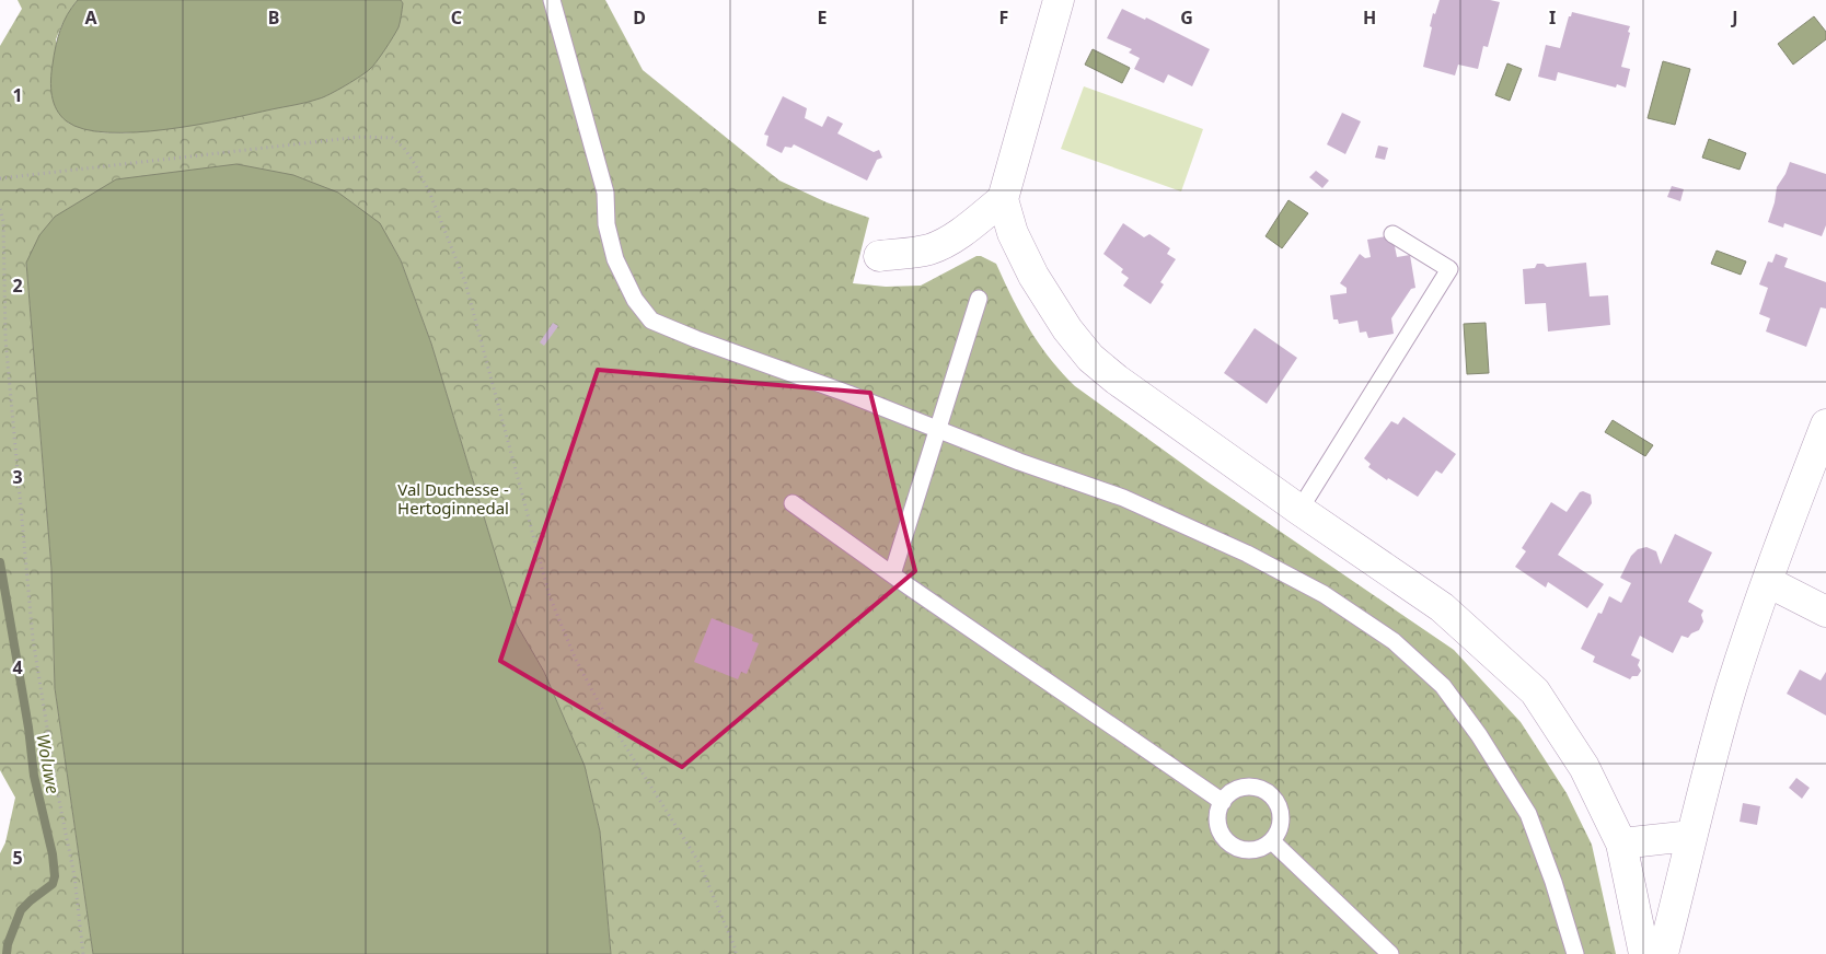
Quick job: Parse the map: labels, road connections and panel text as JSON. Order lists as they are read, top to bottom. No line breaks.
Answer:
{"water":["Woluwe"],"parks":["Val Duchesse - Hertoginnedal"],"grid":{"columns":["A","B","C","D","E","F","G","H","I","J"],"rows":["1","2","3","4","5"]}}
